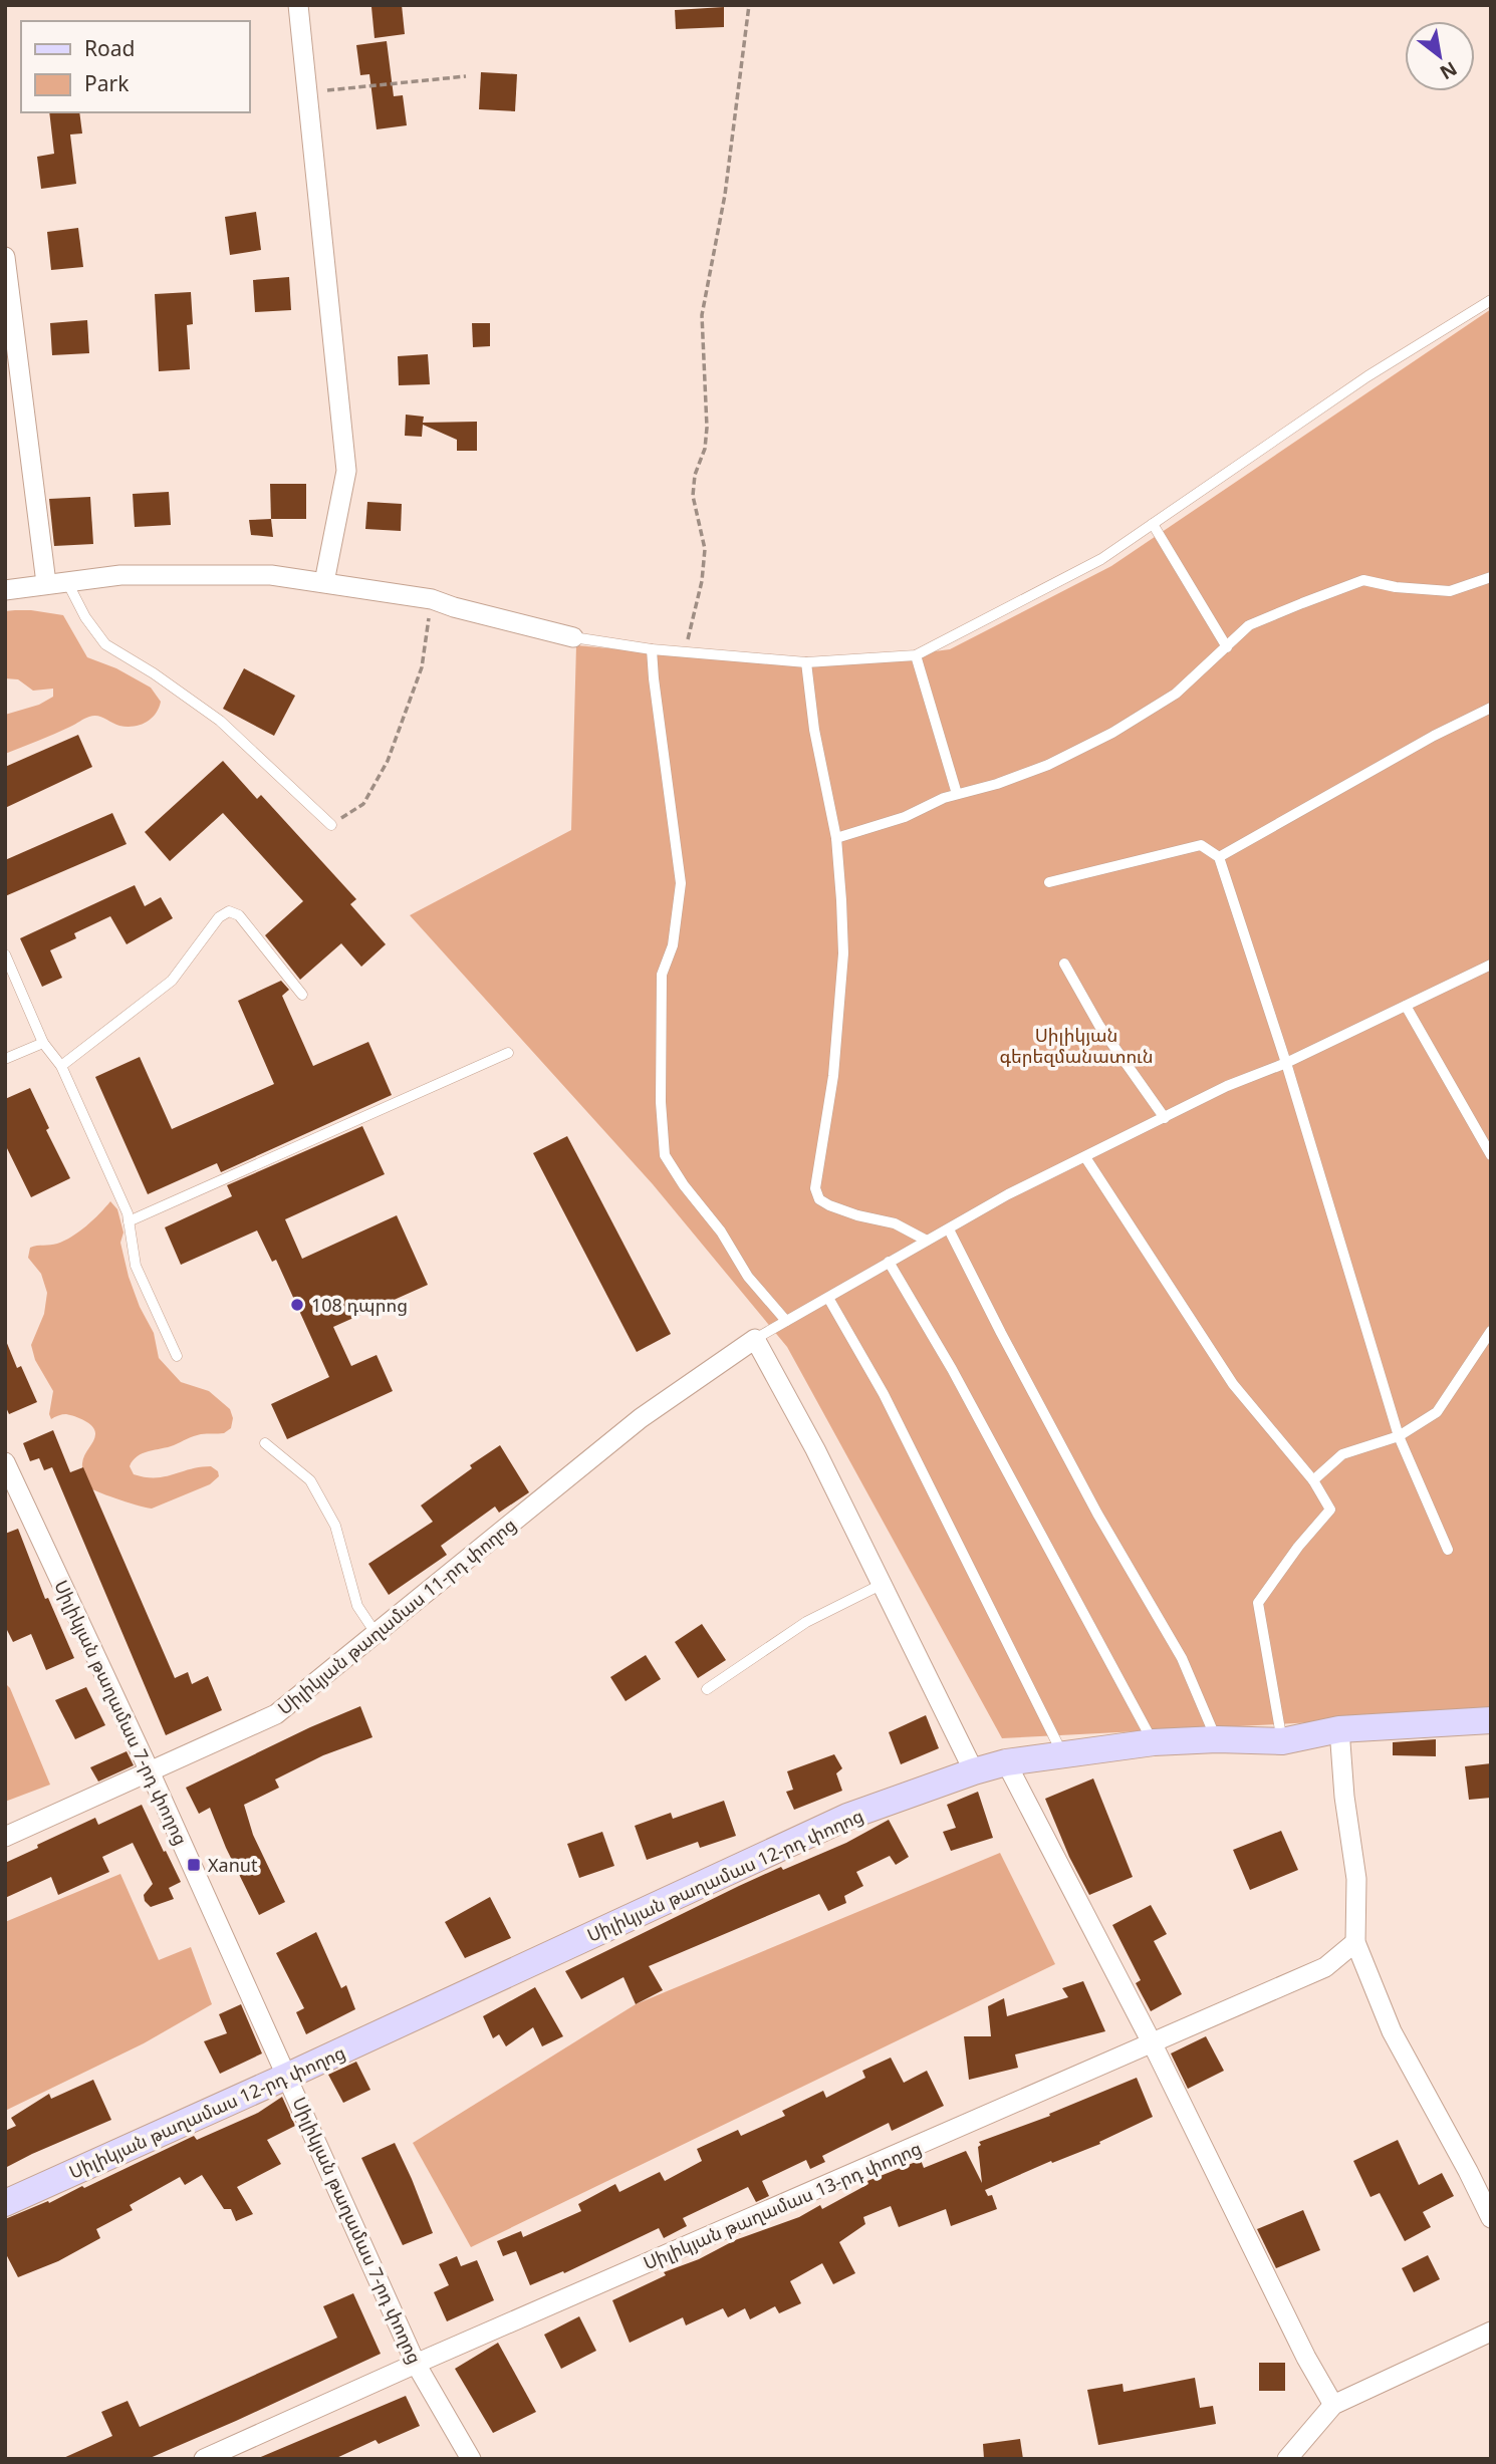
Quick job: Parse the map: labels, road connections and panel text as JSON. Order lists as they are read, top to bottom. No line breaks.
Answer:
{"streets":{"main road":["Սիլիկյան թաղամաս 12-րդ փողոց"],"street":["Սիլիկյան թաղամաս 11-րդ փողոց","Սիլիկյան թաղամաս 7-րդ փողոց","Սիլիկյան թաղամաս 13-րդ փողոց"]},"crossings":[["Սիլիկյան թաղամաս 11-րդ փողոց","Սիլիկյան թաղամաս 7-րդ փողոց"],["Սիլիկյան թաղամաս 7-րդ փողոց","Սիլիկյան թաղամաս 12-րդ փողոց"],["Սիլիկյան թաղամաս 7-րդ փողոց","Սիլիկյան թաղամաս 13-րդ փողոց"]],"parks":["Սիլիկյան գերեզմանատուն"],"places":{"other":["108 դպրոց"],"transit":["Xanut"]},"legend":["Road","Park"],"north":"bottom right"}
